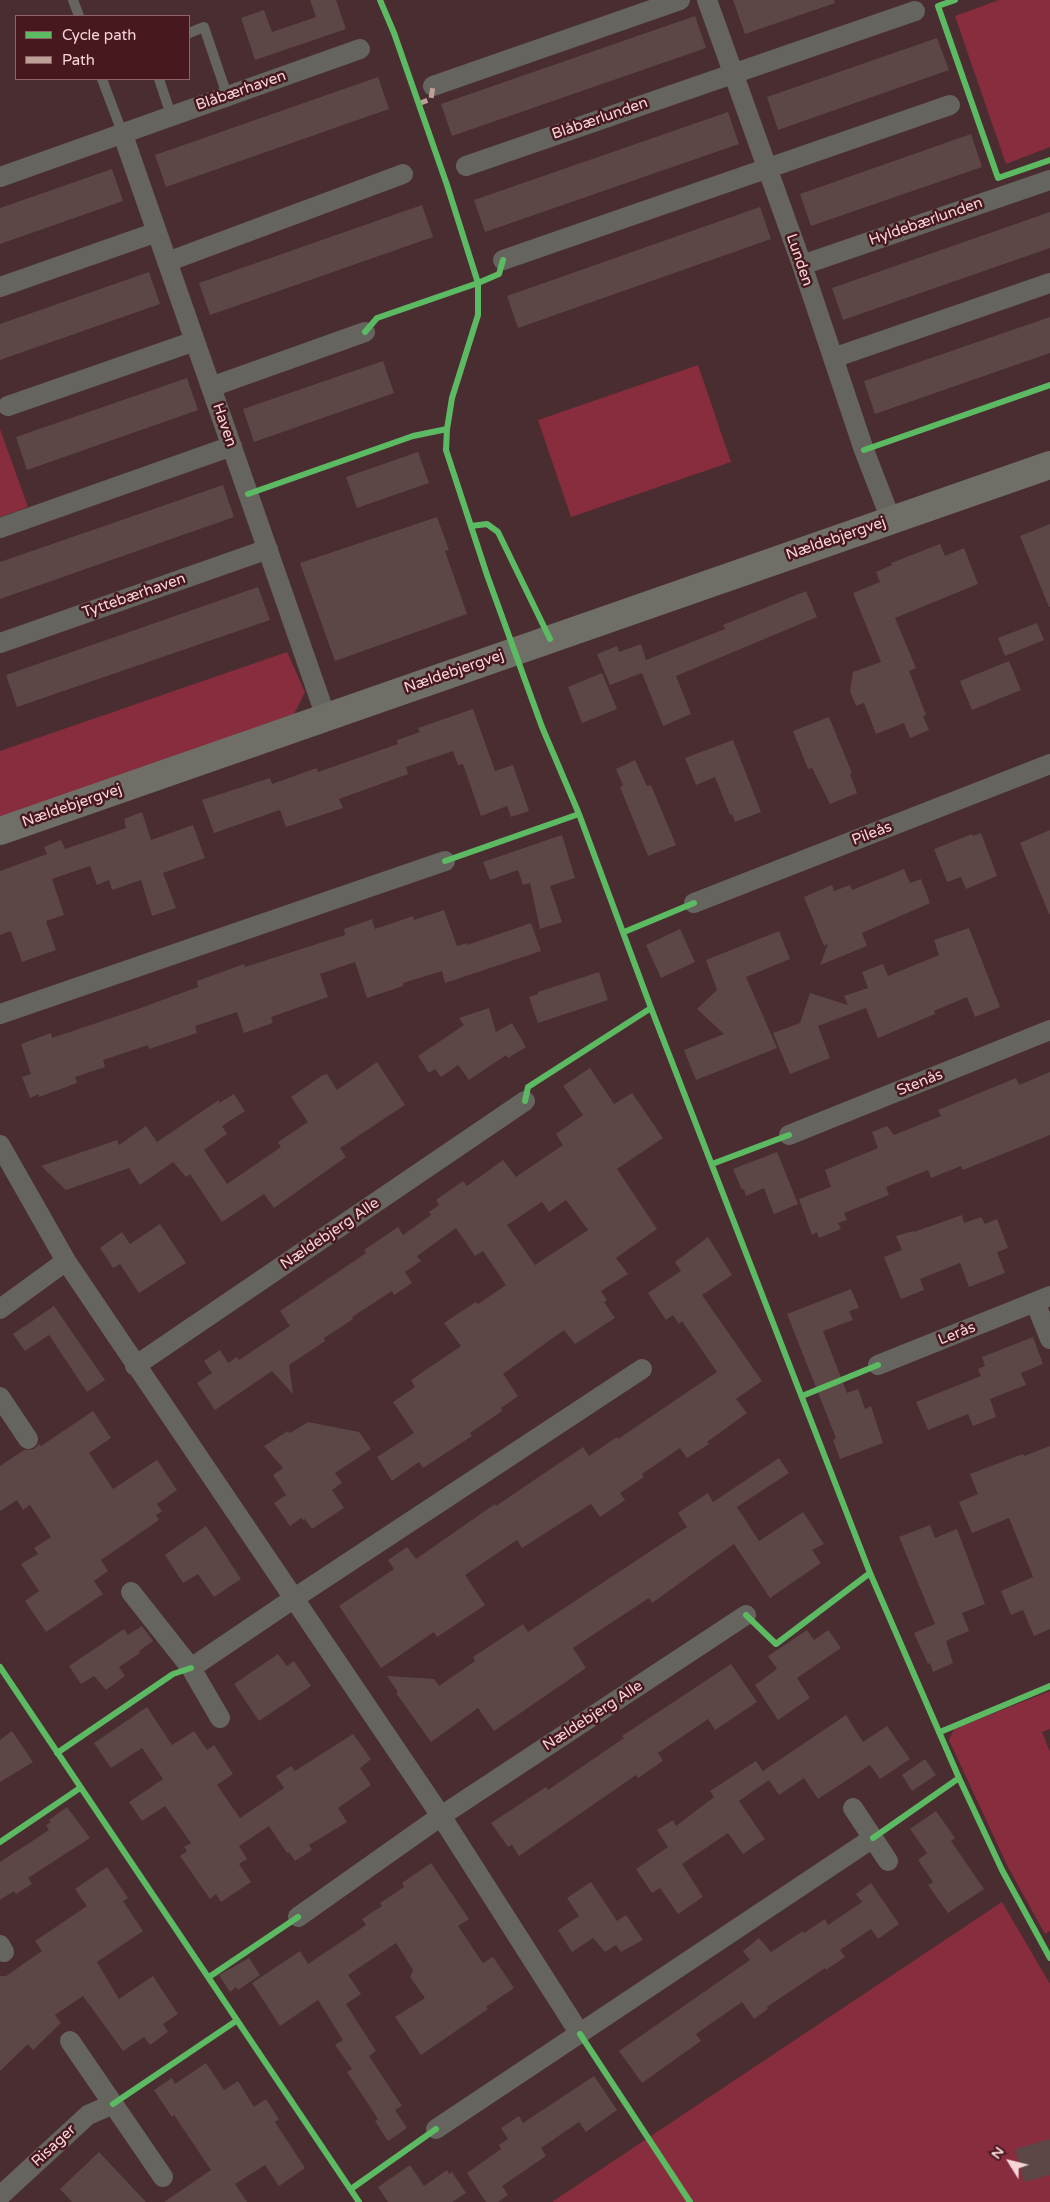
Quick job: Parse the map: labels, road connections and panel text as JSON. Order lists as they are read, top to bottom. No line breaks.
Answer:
{"streets":{"street":["Blåbærhaven","Blåbærlunden","Hyldebærlunden","Lunden","Haven","Nældebjergvej","Tyttebærhaven","Pileås","Stenås","Nældebjerg Alle","Lerås","Risager"]},"crossings":[["Blåbærhaven","Haven"],["Blåbærlunden","Lunden"],["Hyldebærlunden","Lunden"],["Lunden","Nældebjergvej"],["Haven","Nældebjergvej"],["Haven","Tyttebærhaven"]],"legend":["Cycle path","Path"],"north":"top left"}
